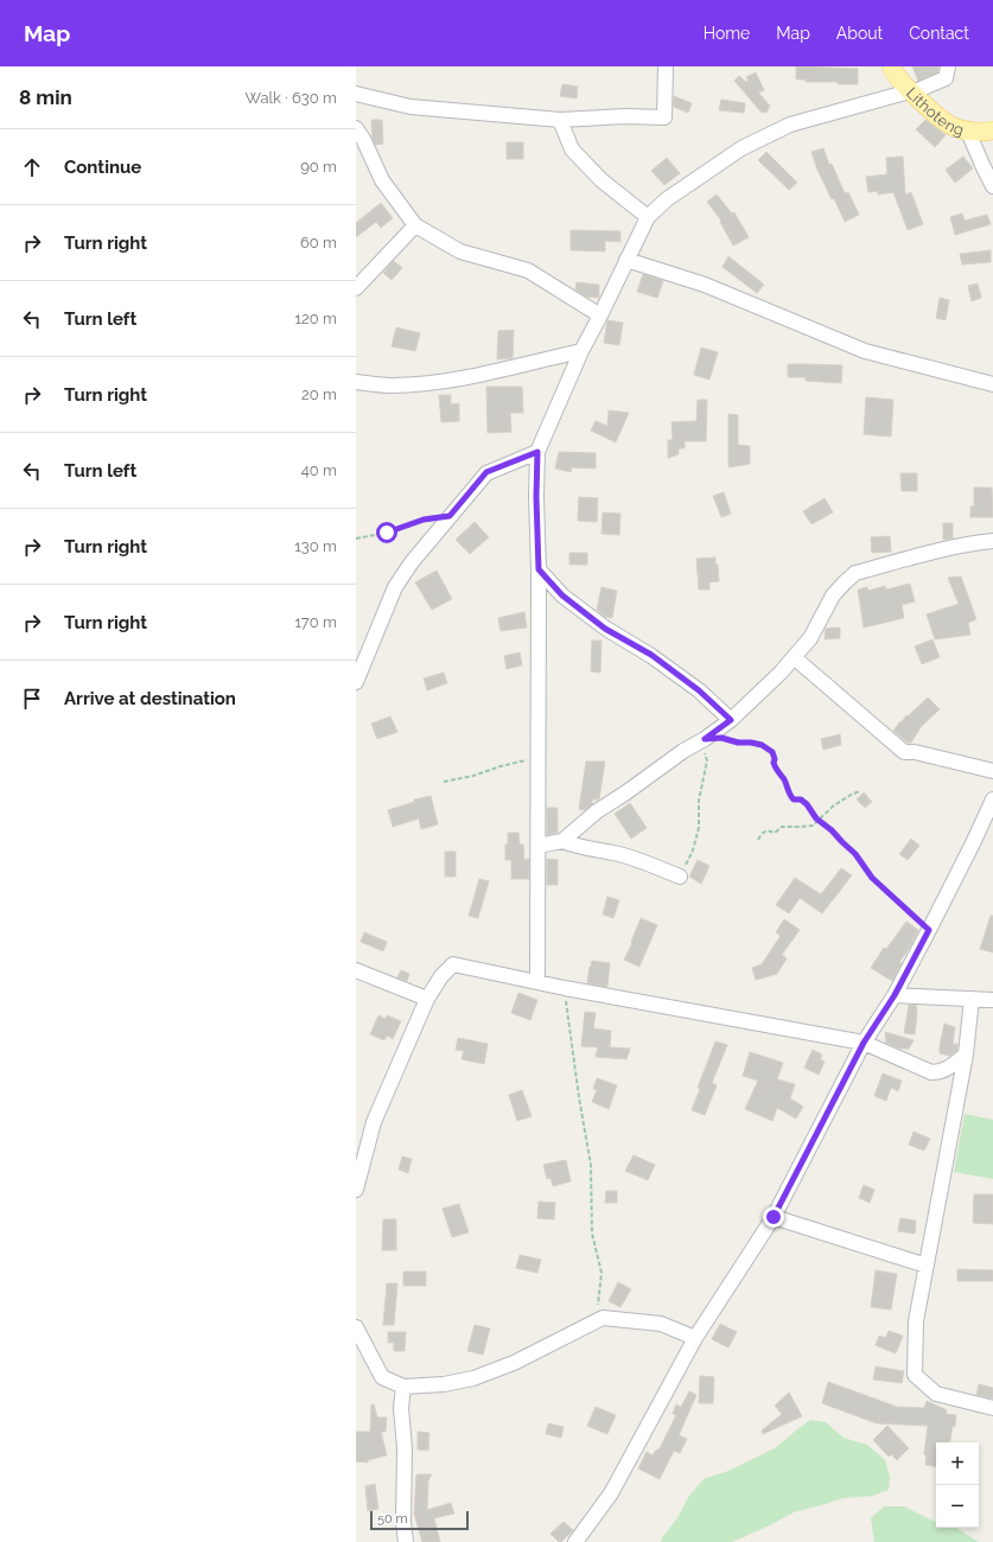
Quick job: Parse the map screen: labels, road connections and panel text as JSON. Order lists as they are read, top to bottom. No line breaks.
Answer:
{"streets":{"main road":["Lithoteng"]},"scale_bar":"50 m","page":{"header":"Map","nav":["Home","Map","About","Contact"],"heading":["8 min","Walk · 630 m"],"list":[["Continue","90 m"],["Turn right","60 m"],["Turn left","120 m"],["Turn right","20 m"],["Turn left","40 m"],["Turn right","130 m"],["Turn right","170 m"],"Arrive at destination"],"map_buttons":["+","−"],"scale":"50 m"}}
